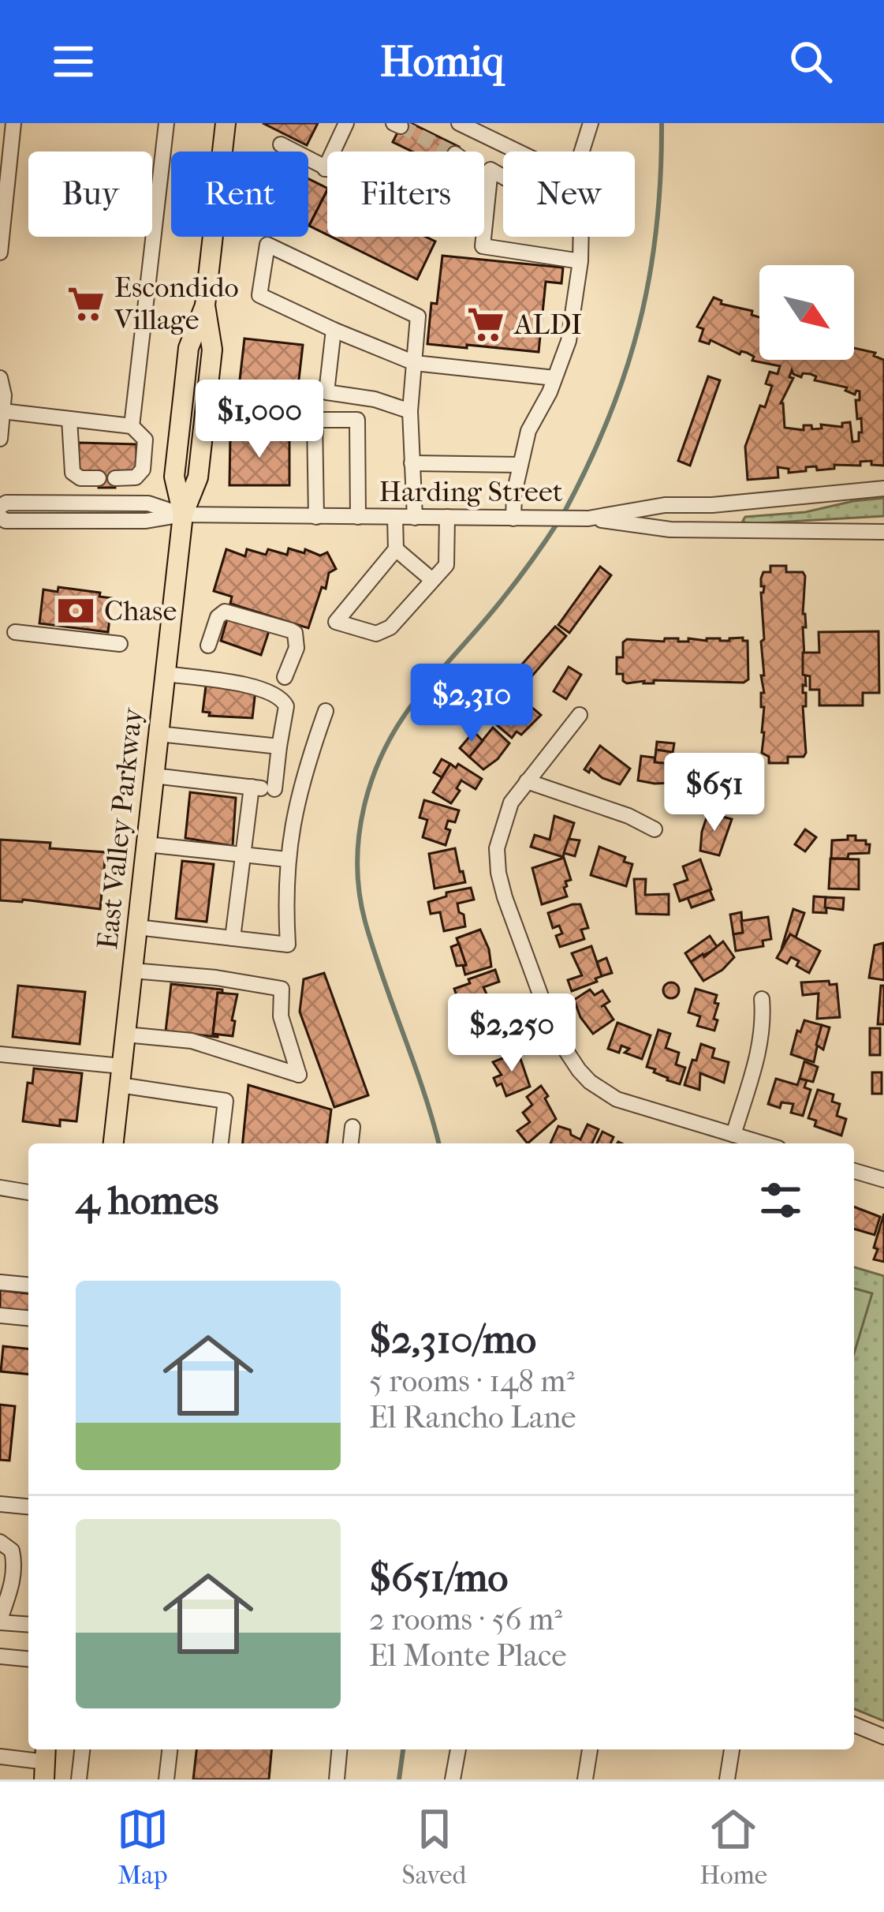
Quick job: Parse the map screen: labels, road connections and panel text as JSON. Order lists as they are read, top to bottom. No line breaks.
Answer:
{"streets":{"main road":["East Valley Parkway"],"street":["Harding Street"]},"crossings":[["Harding Street","East Valley Parkway"]],"places":{"supermarket":["Escondido Village","ALDI"],"bank":["Chase"]},"north":"bottom right","page":{"header":"Homiq","chip":["Buy","Rent","Filters","New"],"price":["$1,000","$2,310","$651","$2,250"],"heading":"4 homes","list":[{"name":"$2,310/mo","note":"5 rooms · 148 m² · El Rancho Lane"},{"name":"$651/mo","note":"2 rooms · 56 m² · El Monte Place"}],"tabs":["Map","Saved","Home"]}}
